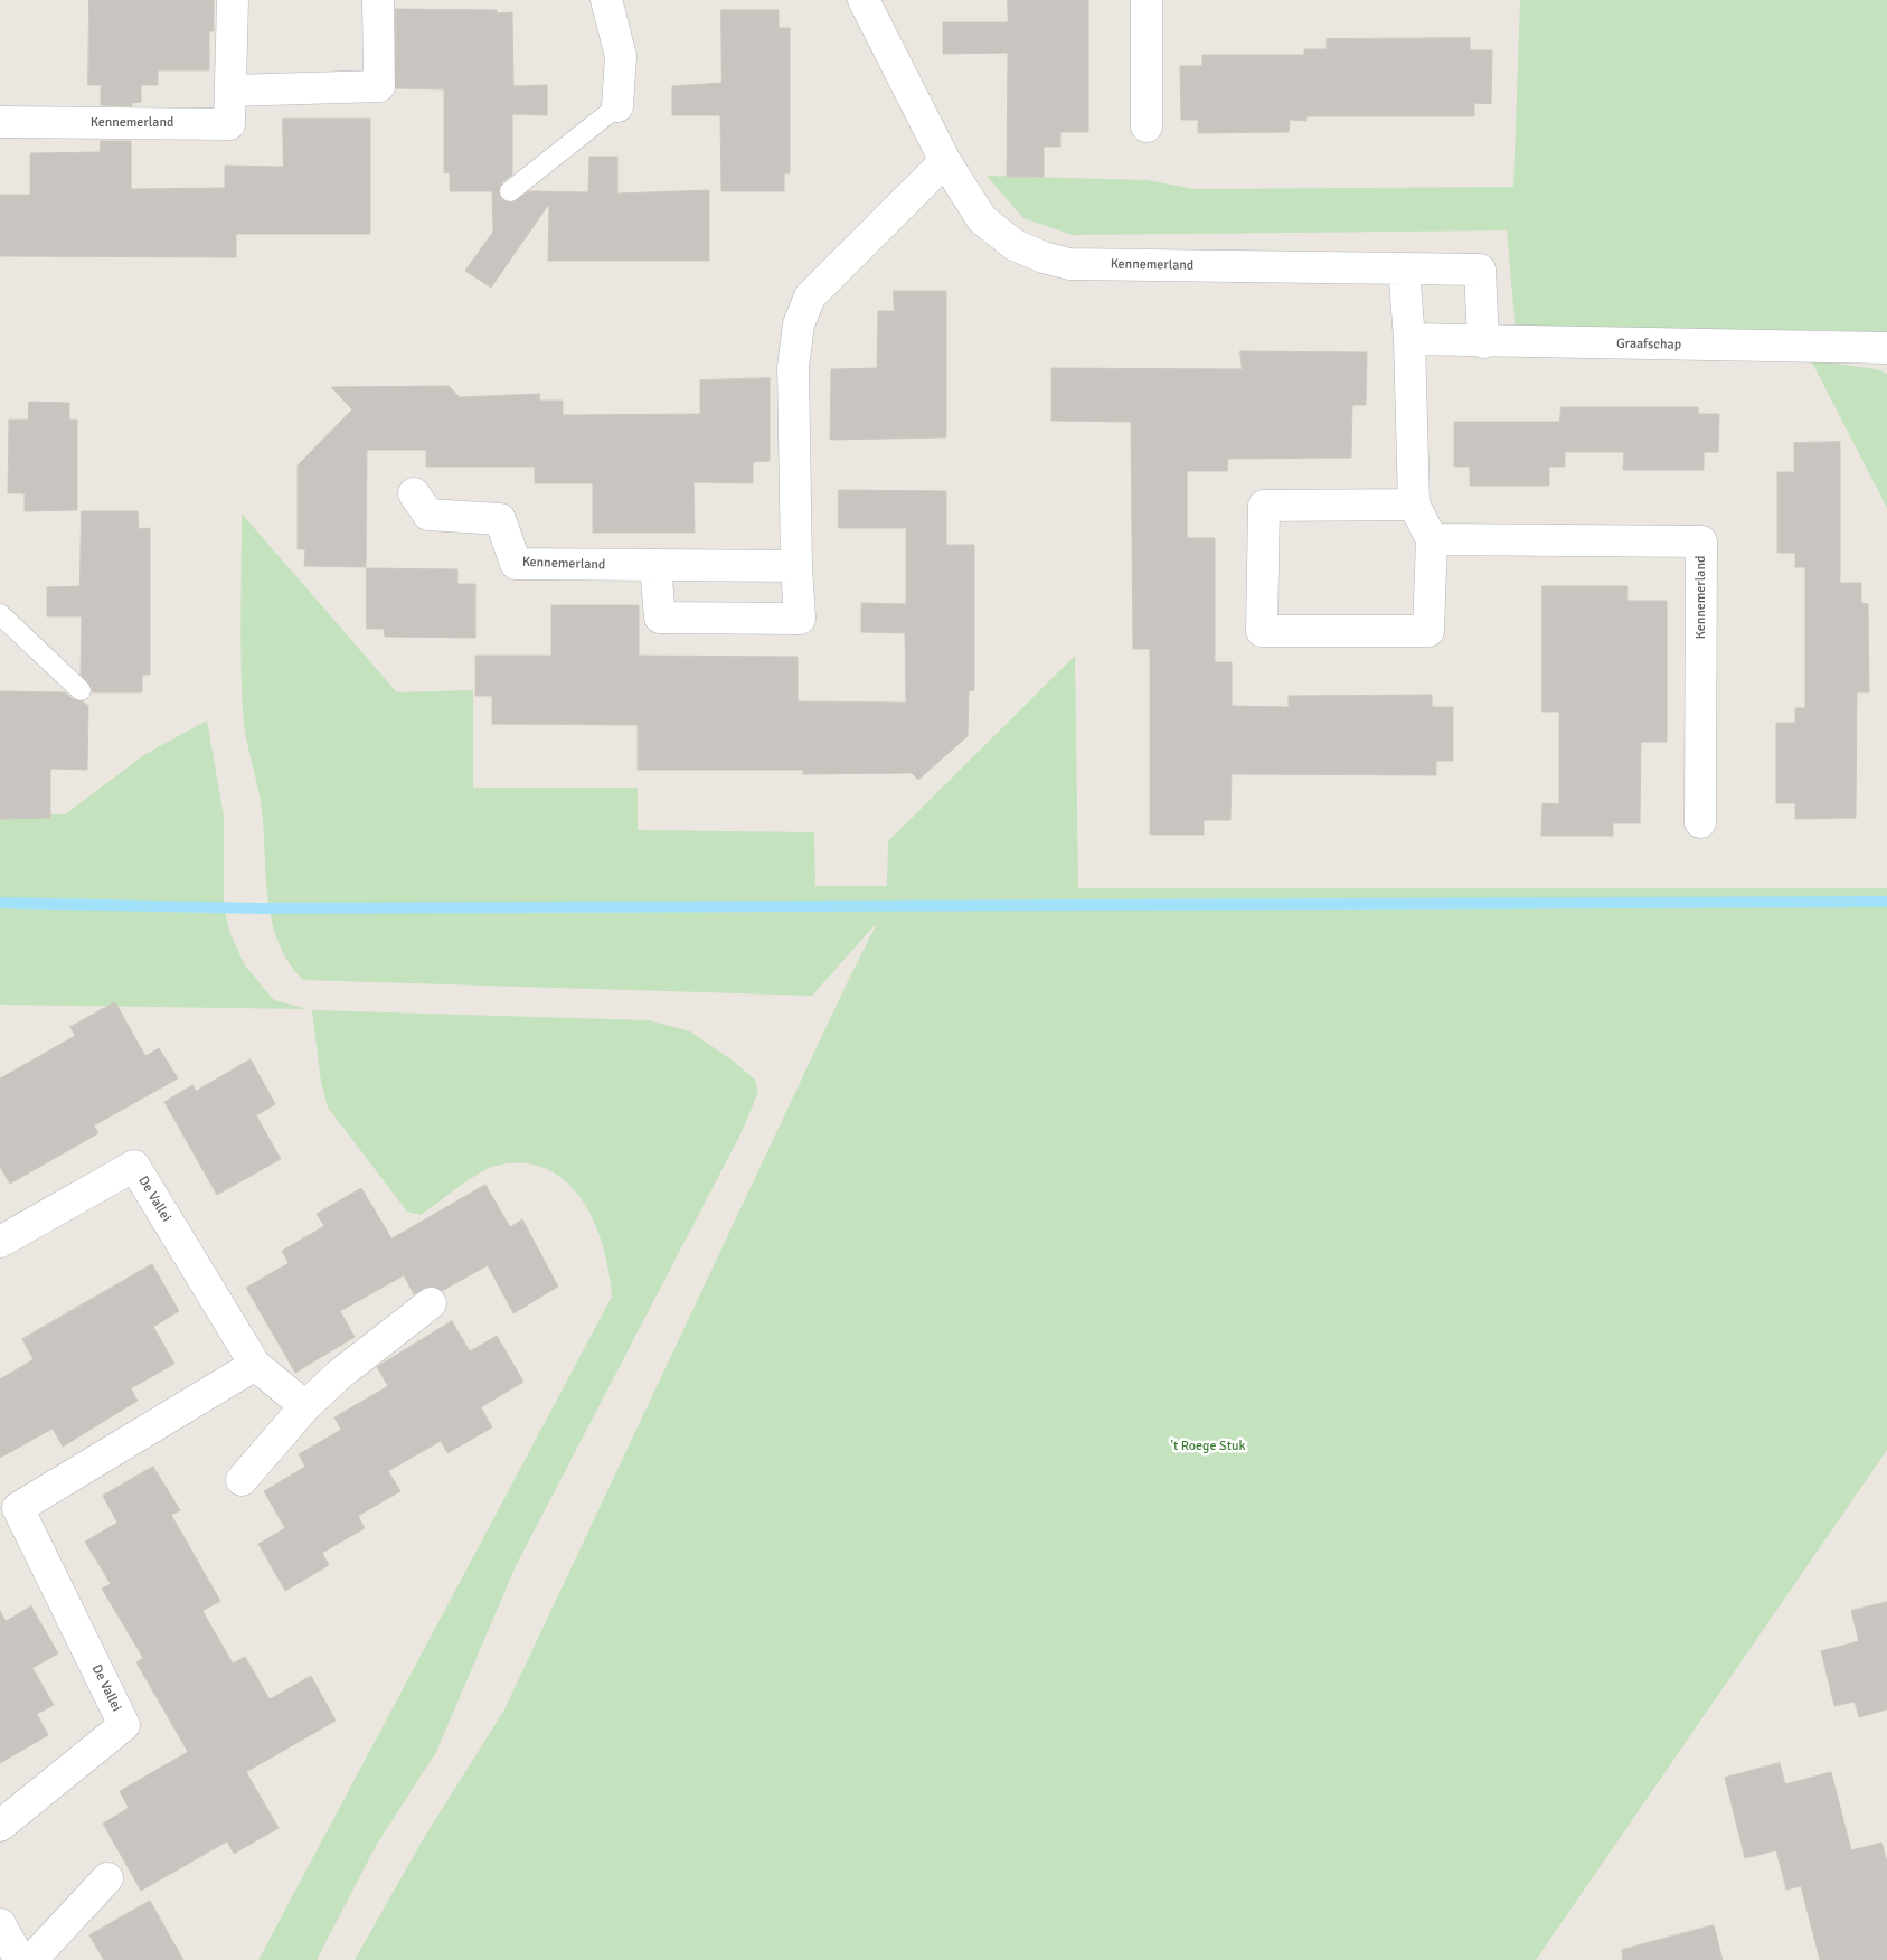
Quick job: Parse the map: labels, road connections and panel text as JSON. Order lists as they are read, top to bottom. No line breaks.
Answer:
{"streets":{"street":["Kennemerland","Graafschap","De Vallei"]},"crossings":[["Kennemerland","Graafschap"]],"parks":["'t Roege Stuk"]}
